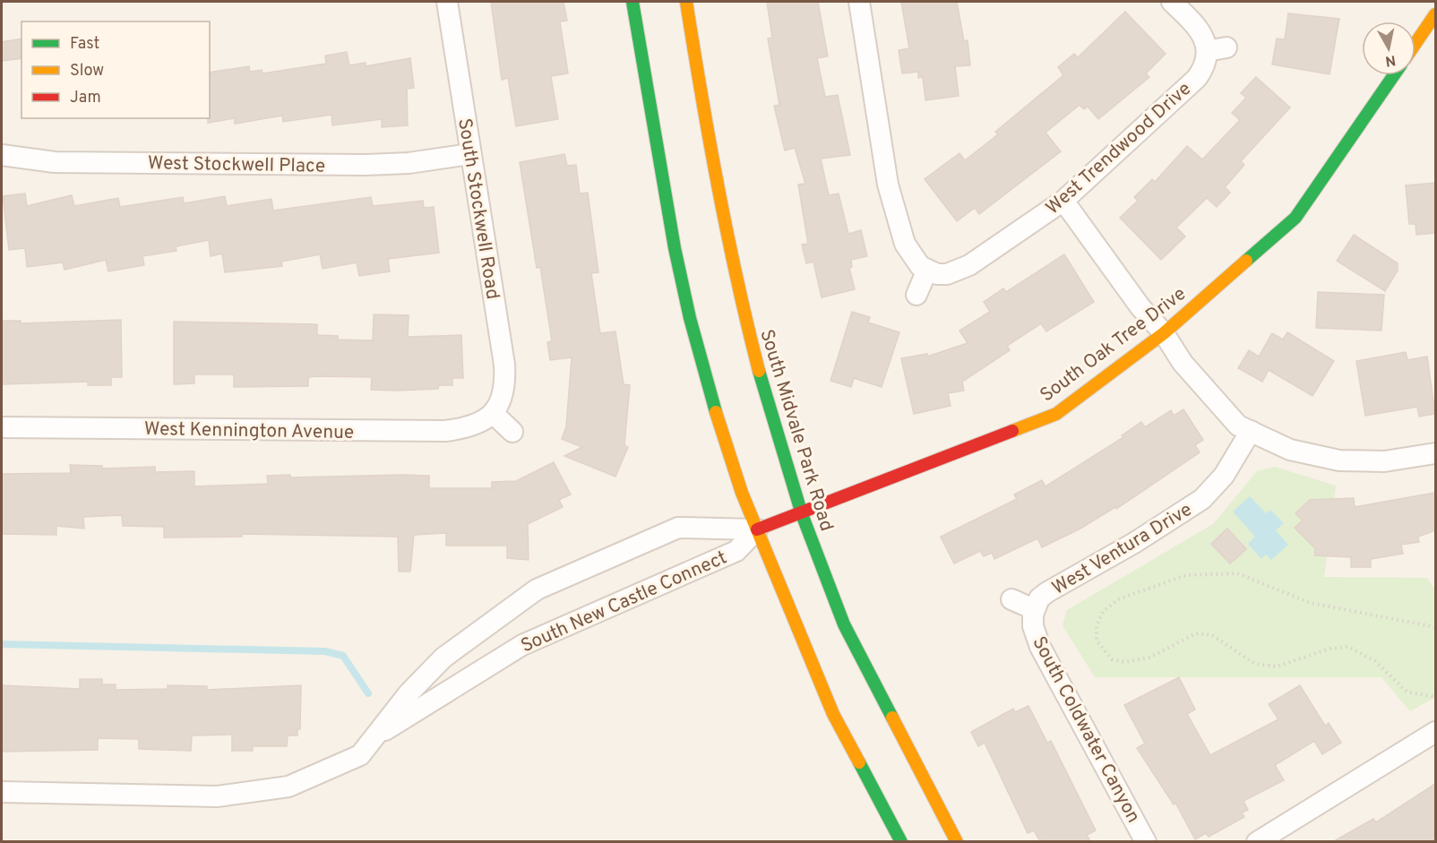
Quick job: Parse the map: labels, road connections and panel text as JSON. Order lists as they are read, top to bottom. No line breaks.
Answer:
{"streets":{"main road":["South Oak Tree Drive","South Midvale Park Road"],"street":["West Trendwood Drive","West Stockwell Place","South Stockwell Road","West Kennington Avenue","West Ventura Drive","South New Castle Connect","South Coldwater Canyon"]},"crossings":[["West Stockwell Place","South Stockwell Road"],["South Stockwell Road","West Kennington Avenue"],["South Oak Tree Drive","South Midvale Park Road"],["South Oak Tree Drive","South New Castle Connect"],["West Ventura Drive","South Coldwater Canyon"]],"legend":["Fast","Slow","Jam"],"north":"bottom"}
